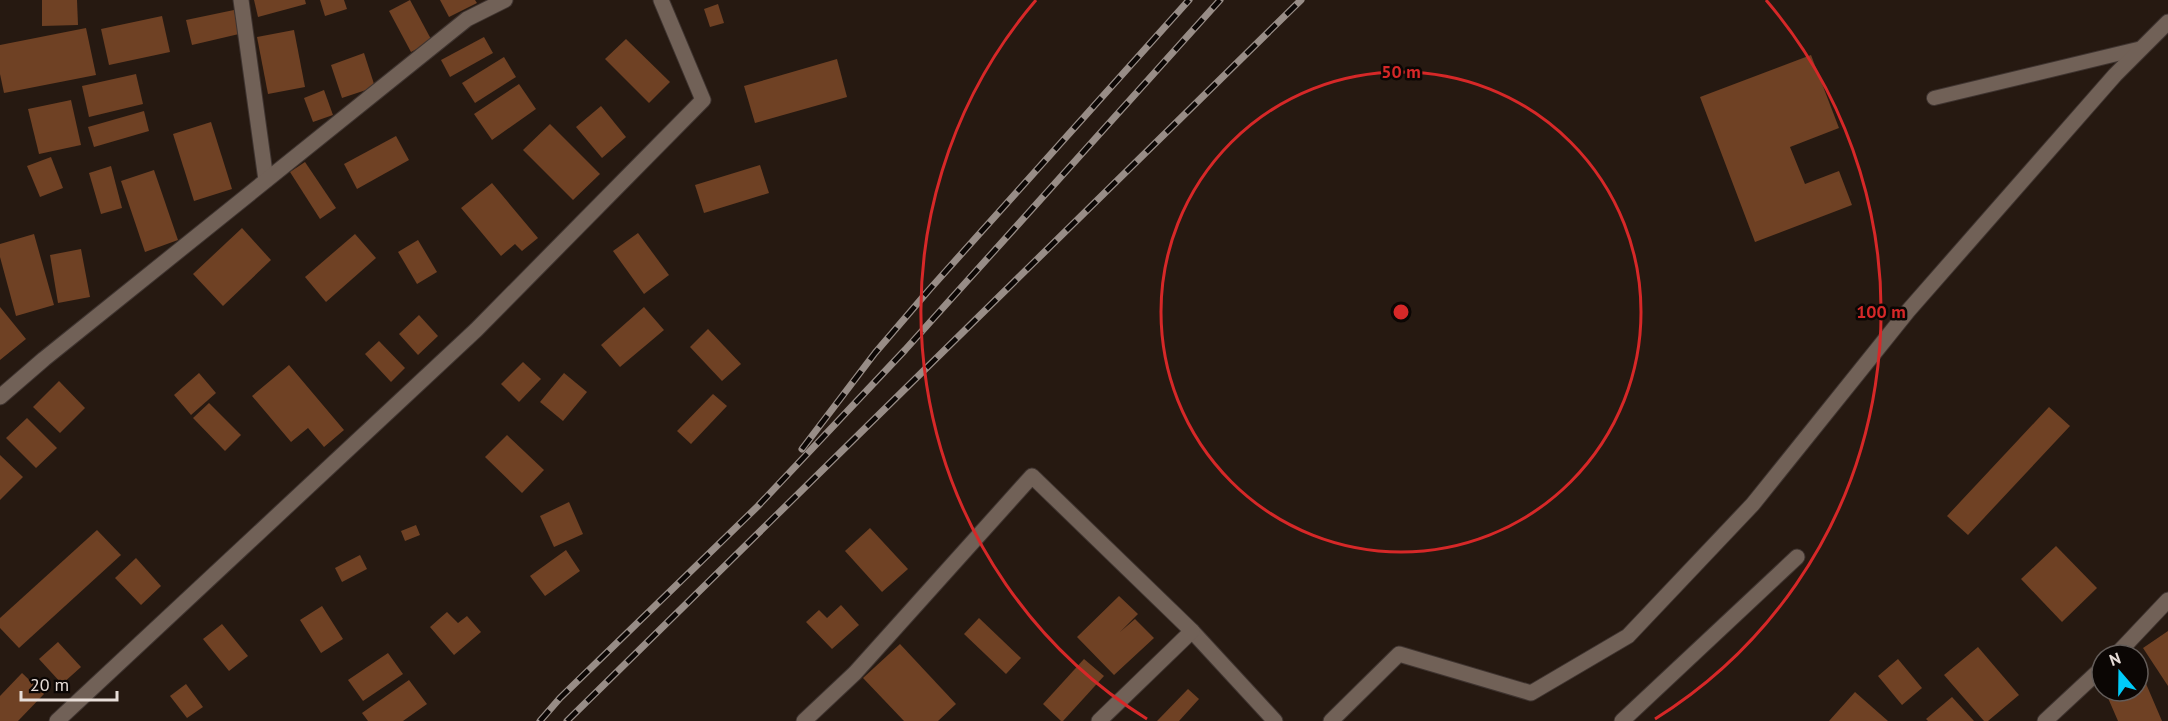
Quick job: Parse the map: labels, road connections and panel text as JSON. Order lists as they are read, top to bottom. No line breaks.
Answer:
{"scale_bar":"20 m","north":"top","rings":["50 m","100 m"]}
